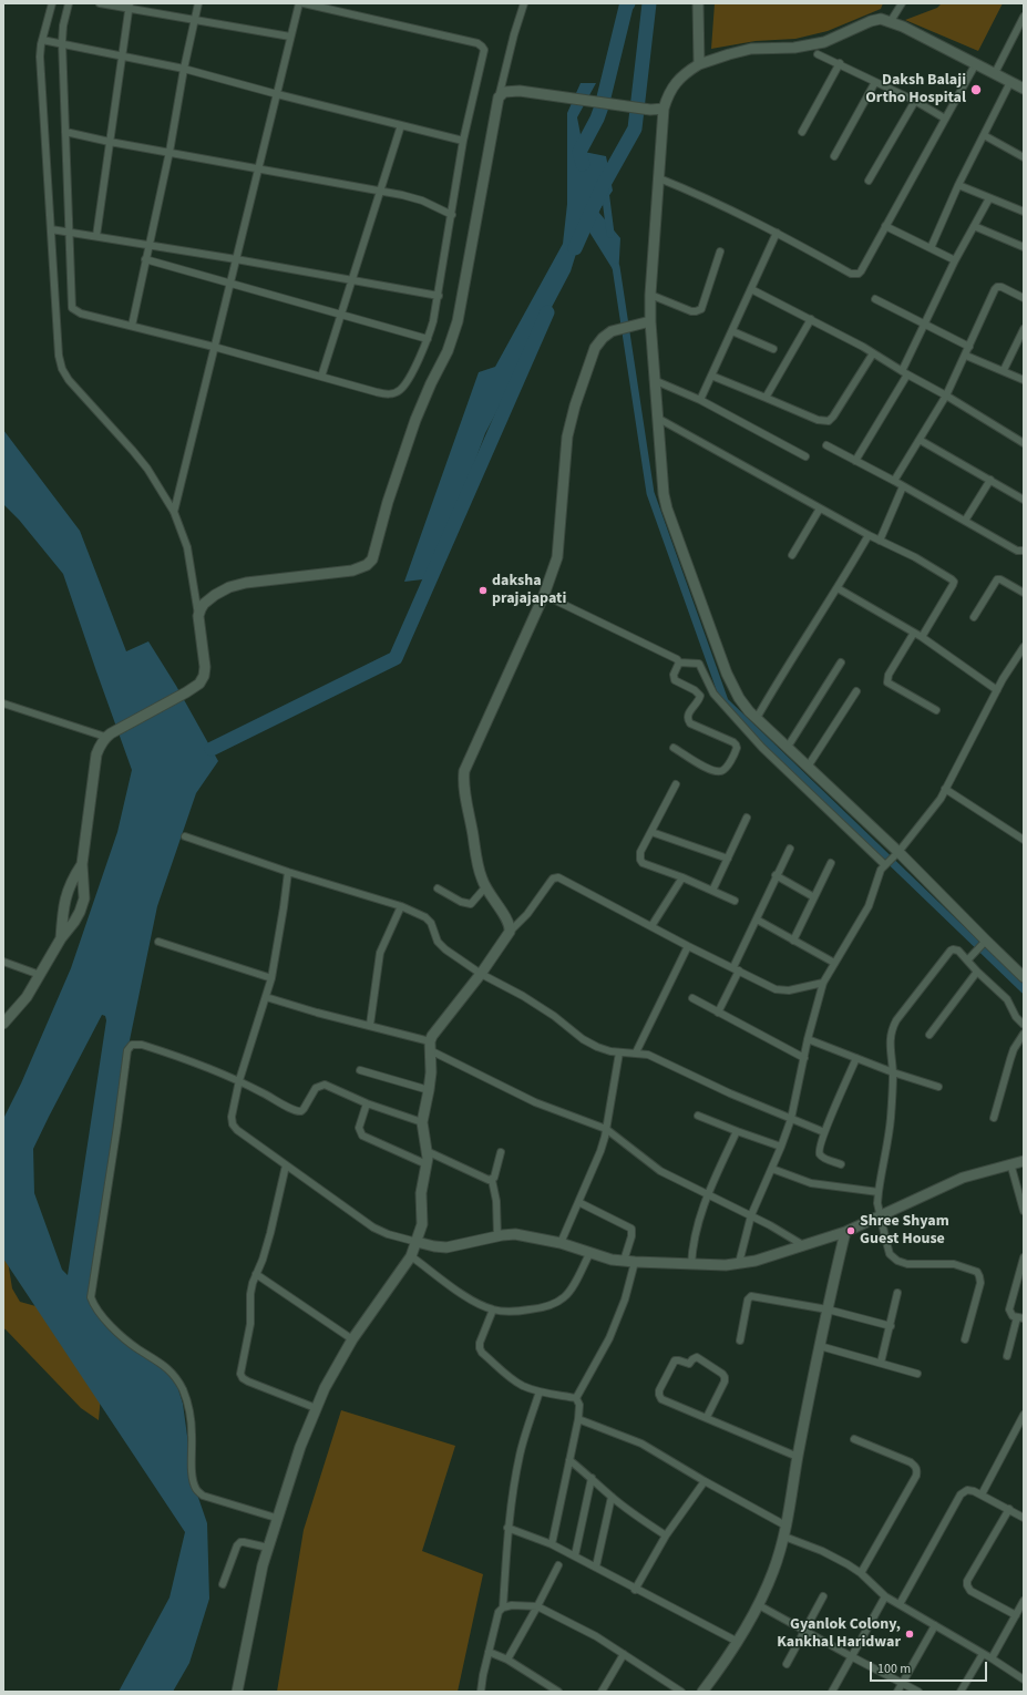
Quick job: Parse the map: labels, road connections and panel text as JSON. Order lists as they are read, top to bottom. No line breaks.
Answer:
{"places":["Daksh Balaji Ortho Hospital","daksha prajajapati","Shree Shyam Guest House","Gyanlok Colony, Kankhal Haridwar"],"scale_bar":"100 m"}
